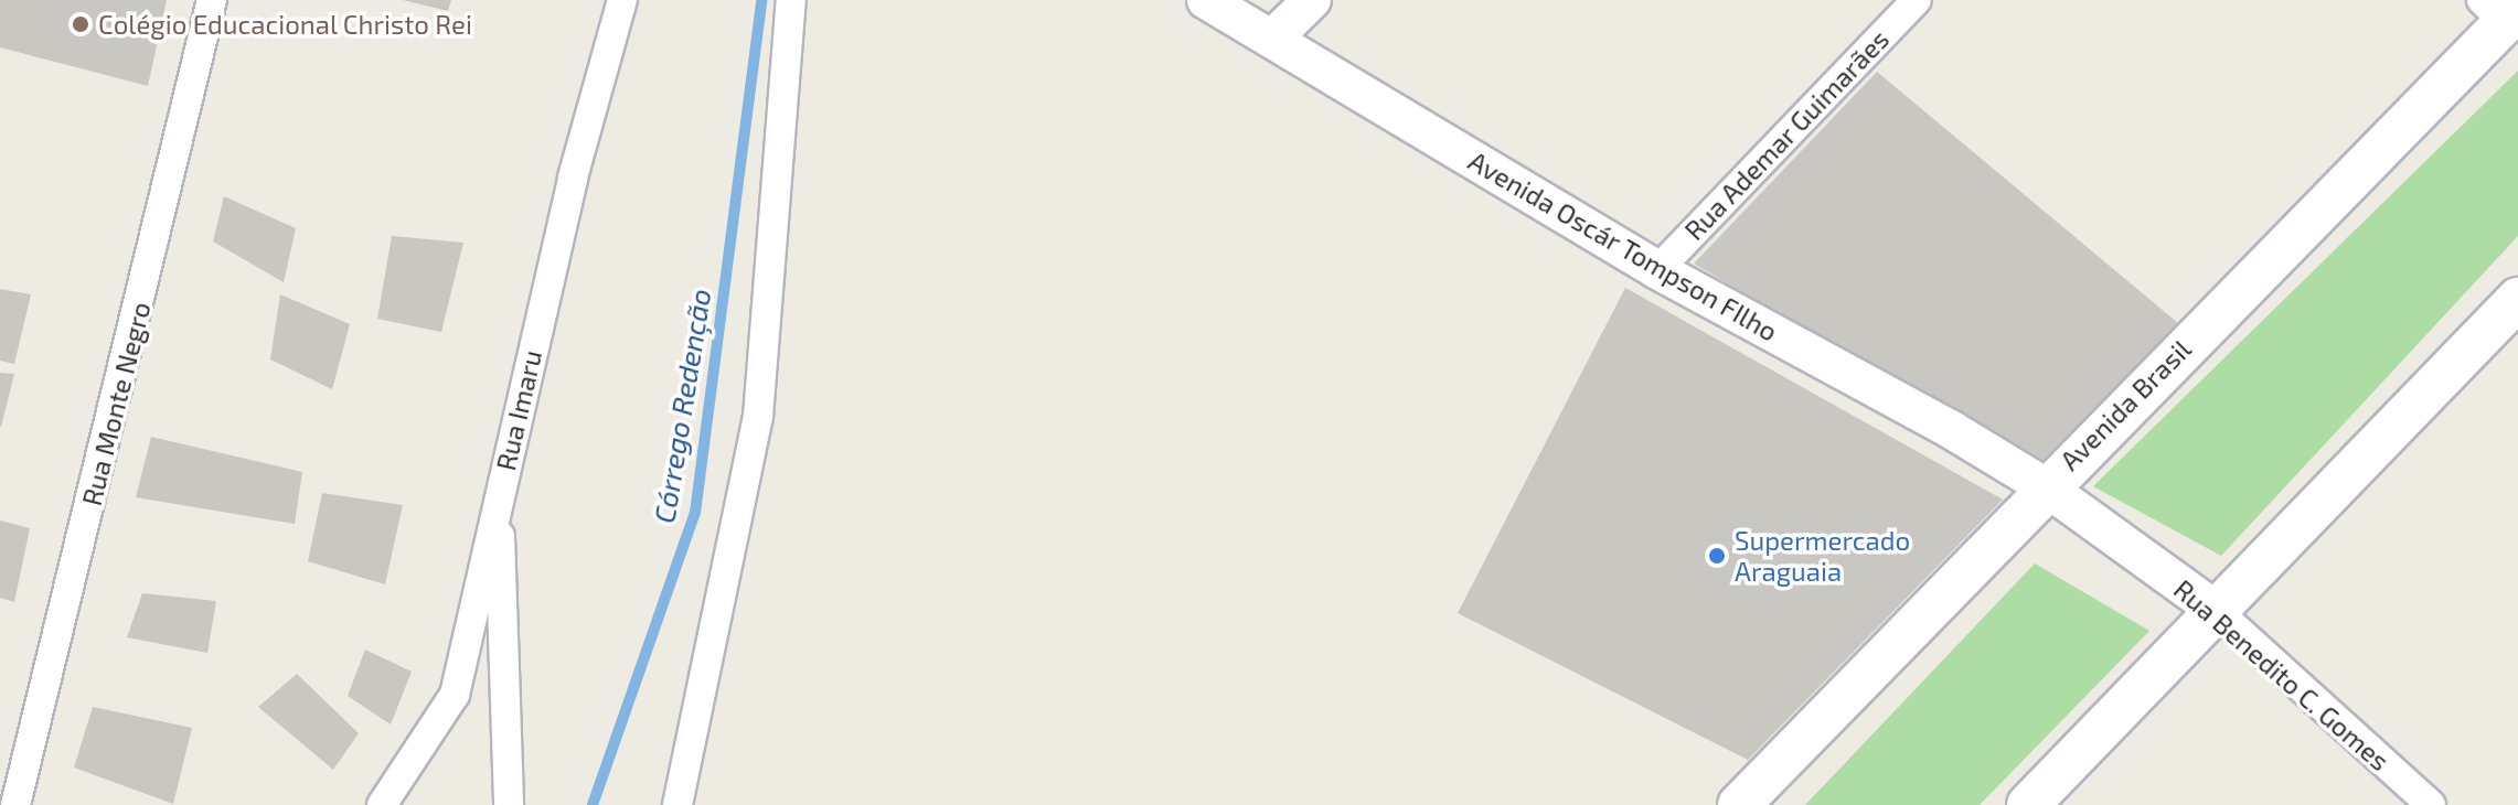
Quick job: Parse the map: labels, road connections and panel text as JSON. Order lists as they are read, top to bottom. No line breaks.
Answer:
{"streets":{"main road":["Avenida Brasil"],"street":["Rua Ademar Guimarães","Avenida Oscár Tompson FIlho","Rua Monte Negro","Rua Imaru","Rua Benedito C. Gomes"]},"crossings":[["Rua Ademar Guimarães","Avenida Oscár Tompson FIlho"],["Avenida Oscár Tompson FIlho","Avenida Brasil"],["Avenida Oscár Tompson FIlho","Rua Benedito C. Gomes"],["Avenida Brasil","Rua Benedito C. Gomes"]],"water":["Córrego Redenção"],"places":["Colégio Educacional Christo Rei","Supermercado Araguaia"]}
